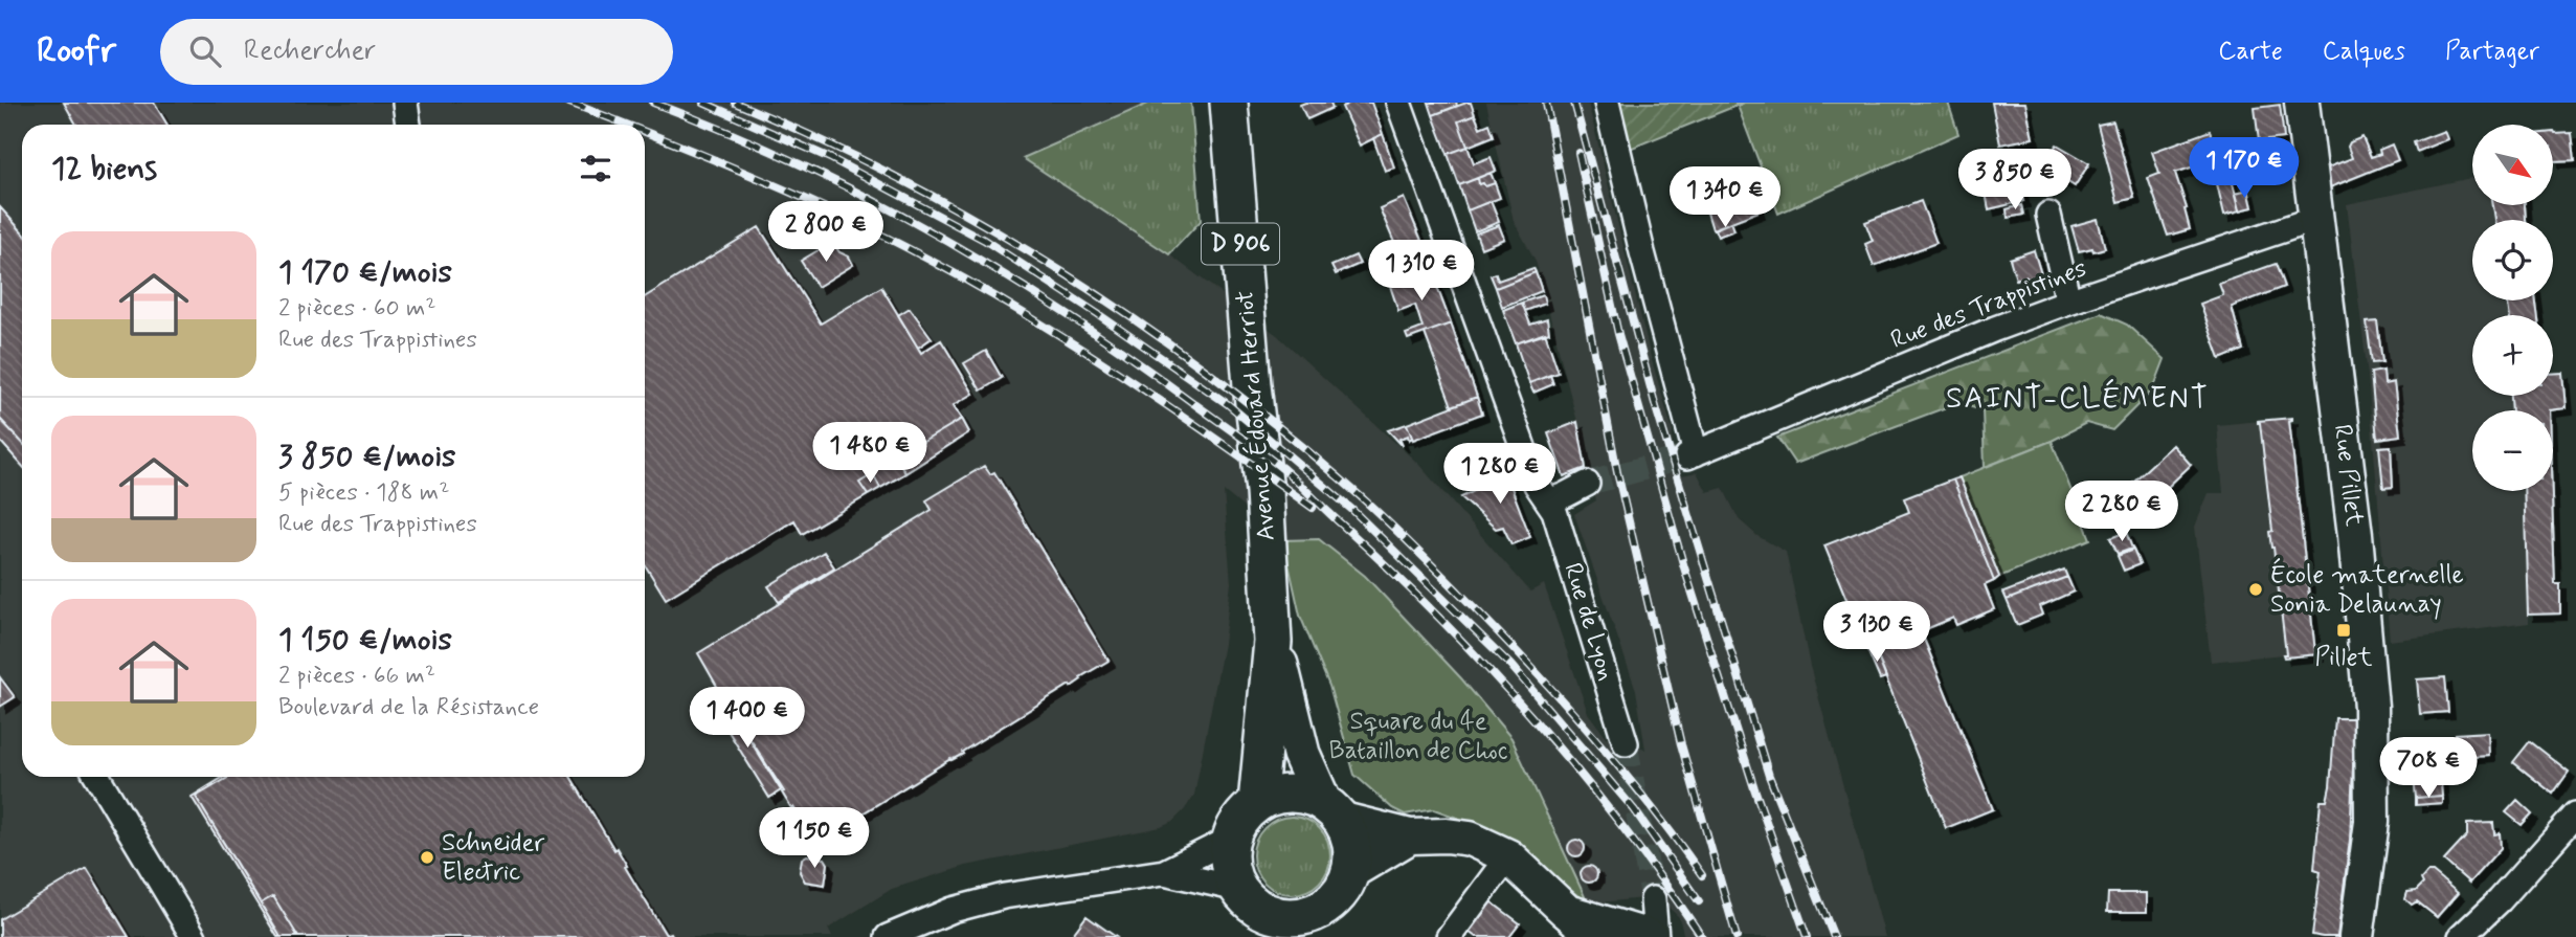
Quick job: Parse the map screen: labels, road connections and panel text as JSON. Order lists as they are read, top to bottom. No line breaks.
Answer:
{"streets":{"main road":["D 906","Avenue Édouard Herriot"],"street":["Rue des Trappistines","Rue Pillet","Rue de Lyon"]},"crossings":[["Rue des Trappistines","Rue Pillet"]],"districts":["SAINT-CLÉMENT"],"parks":["Square du 4e Bataillon de Choc"],"places":{"other":["École maternelle Sonia Delaunay","Schneider Electric"],"transit":["Pillet"]},"north":"bottom right","page":{"header":"Roofr","search":"Rechercher","nav":["Carte","Calques","Partager"],"map_buttons":["+","−"],"heading":"12 biens","price":["1 170 €","3 850 €","1 340 €","2 800 €","1 310 €","1 480 €","1 280 €","2 280 €","3 130 €","1 400 €","708 €","1 150 €"],"list":[{"name":"1 170 €/mois","note":"2 pièces · 60 m² · Rue des Trappistines"},{"name":"3 850 €/mois","note":"5 pièces · 188 m² · Rue des Trappistines"},{"name":"1 150 €/mois","note":"2 pièces · 66 m² · Boulevard de la Résistance"}]}}
